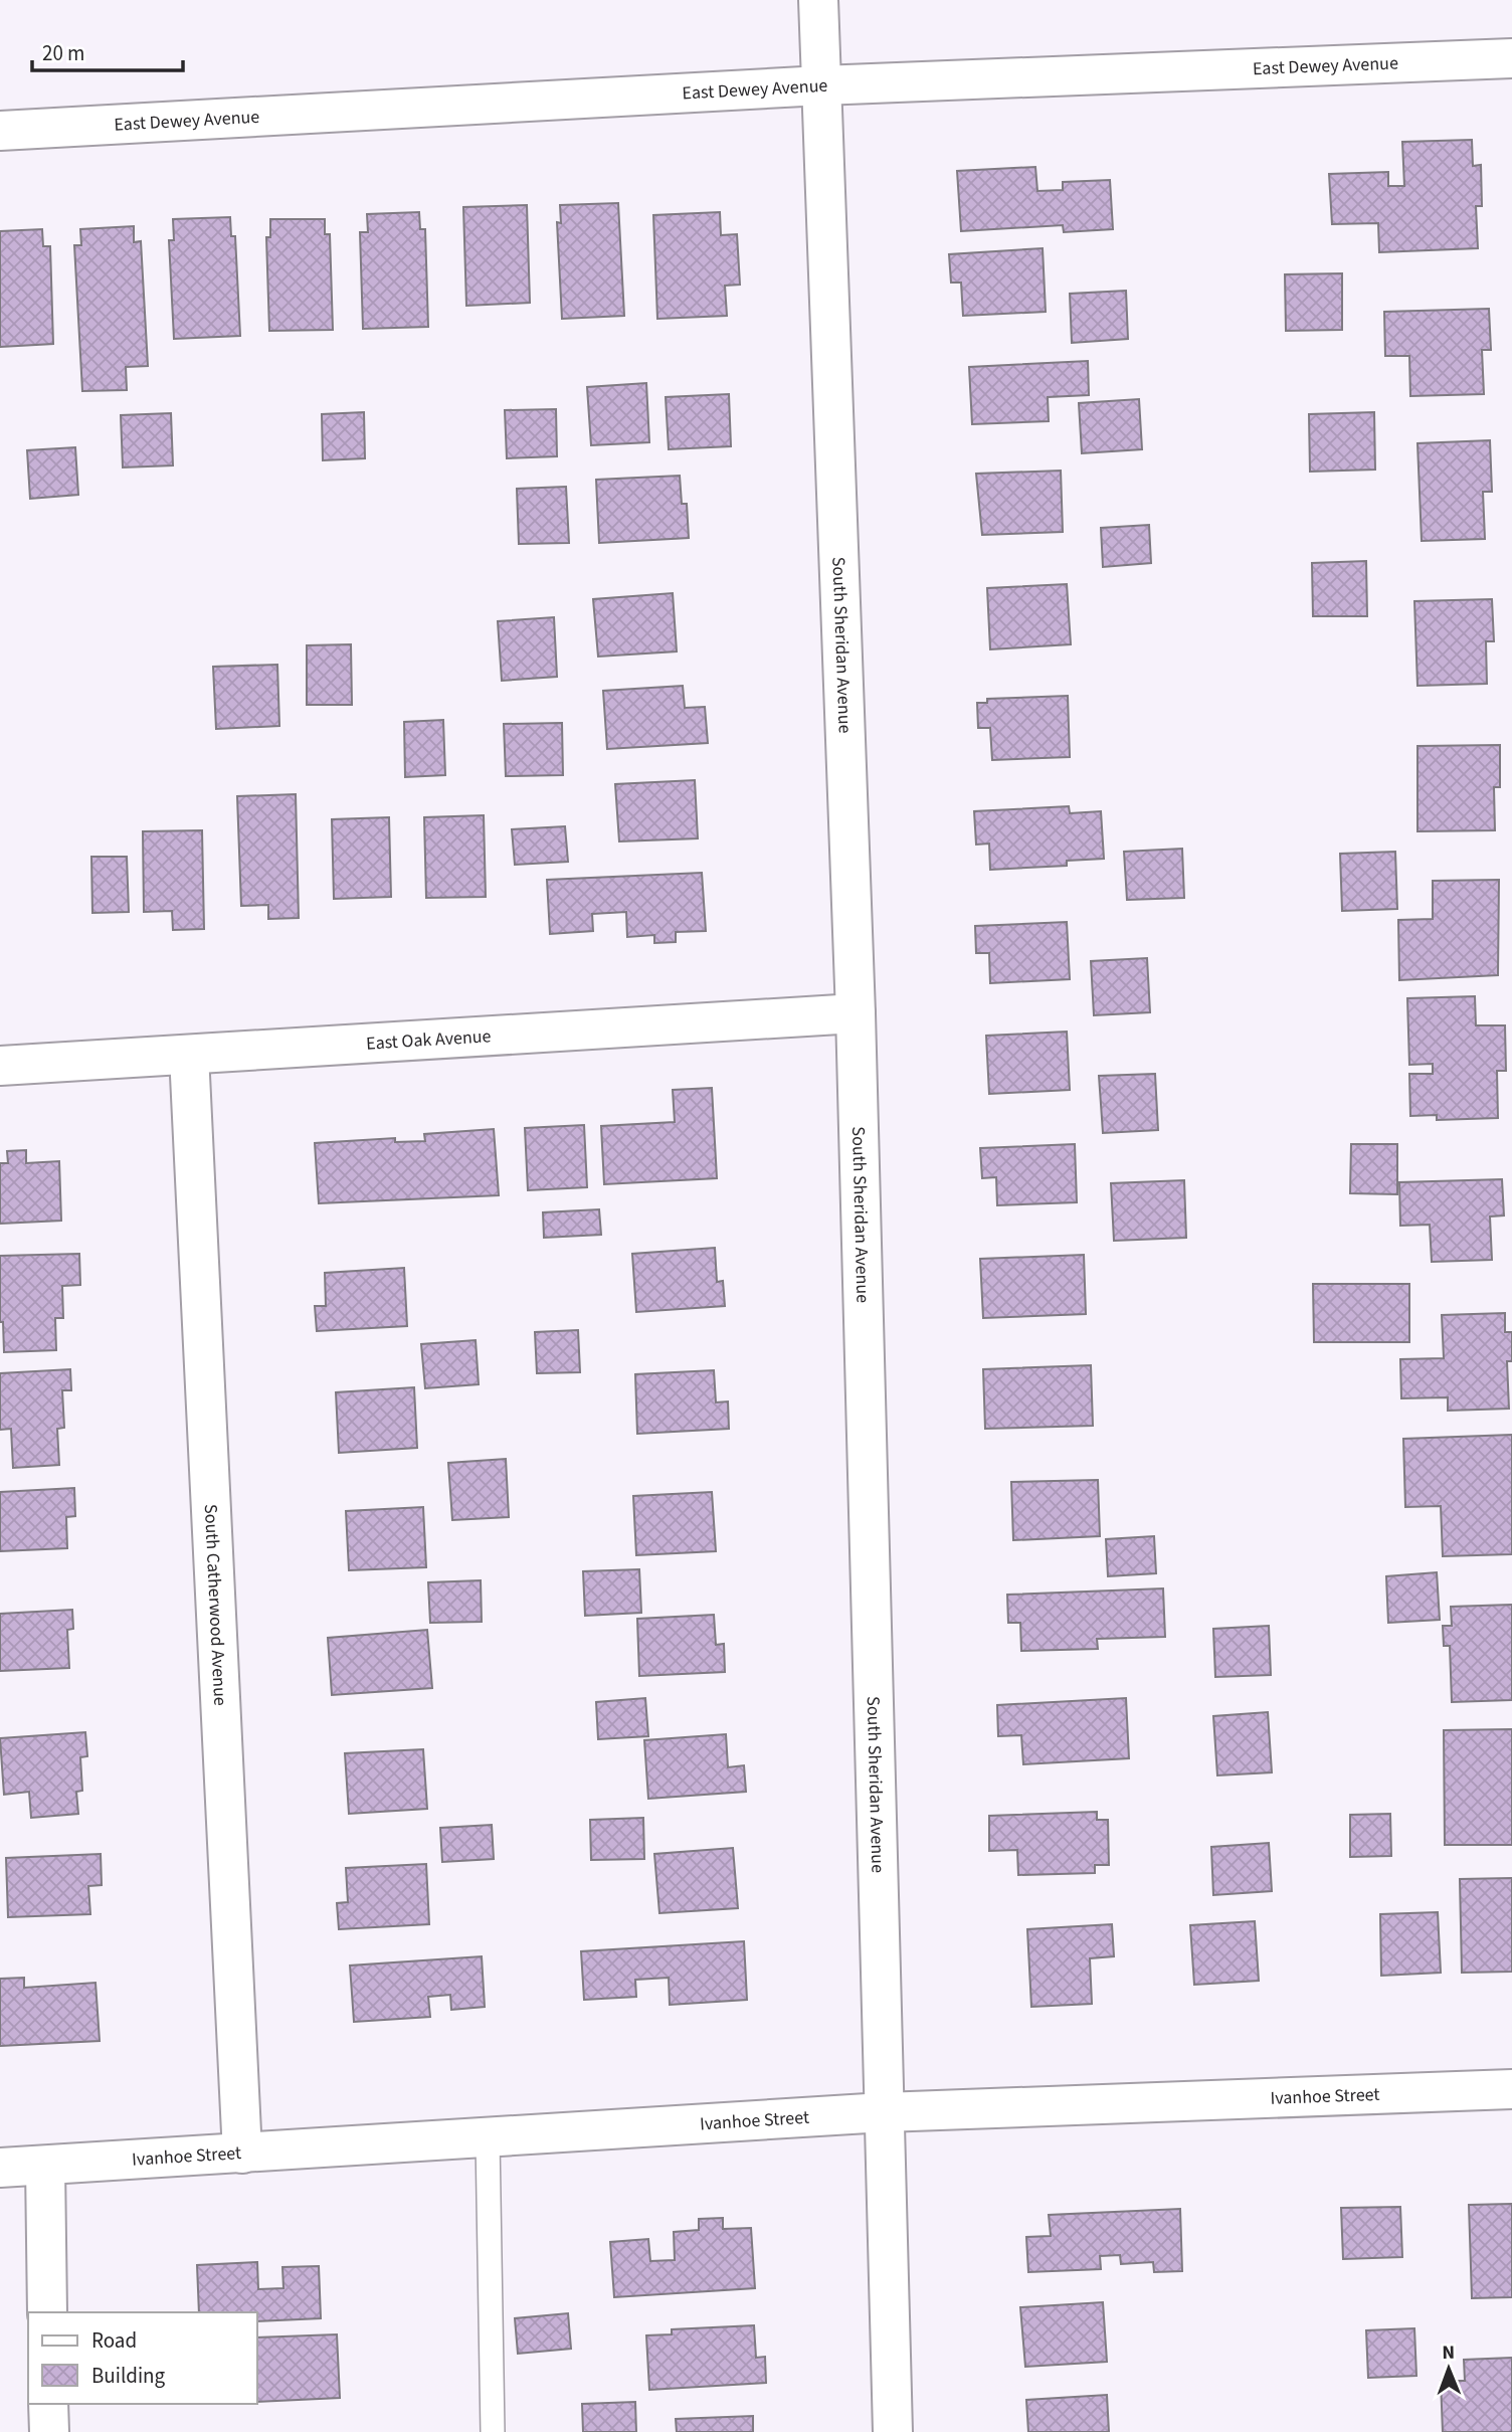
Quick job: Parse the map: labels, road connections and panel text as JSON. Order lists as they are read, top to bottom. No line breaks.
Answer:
{"streets":{"street":["East Dewey Avenue","South Sheridan Avenue","East Oak Avenue","South Catherwood Avenue","Ivanhoe Street"]},"crossings":[["East Dewey Avenue","South Sheridan Avenue"],["South Sheridan Avenue","East Oak Avenue"],["South Sheridan Avenue","Ivanhoe Street"],["East Oak Avenue","South Catherwood Avenue"],["South Catherwood Avenue","Ivanhoe Street"]],"legend":["Road","Building"],"scale_bar":"20 m","north":"top"}
